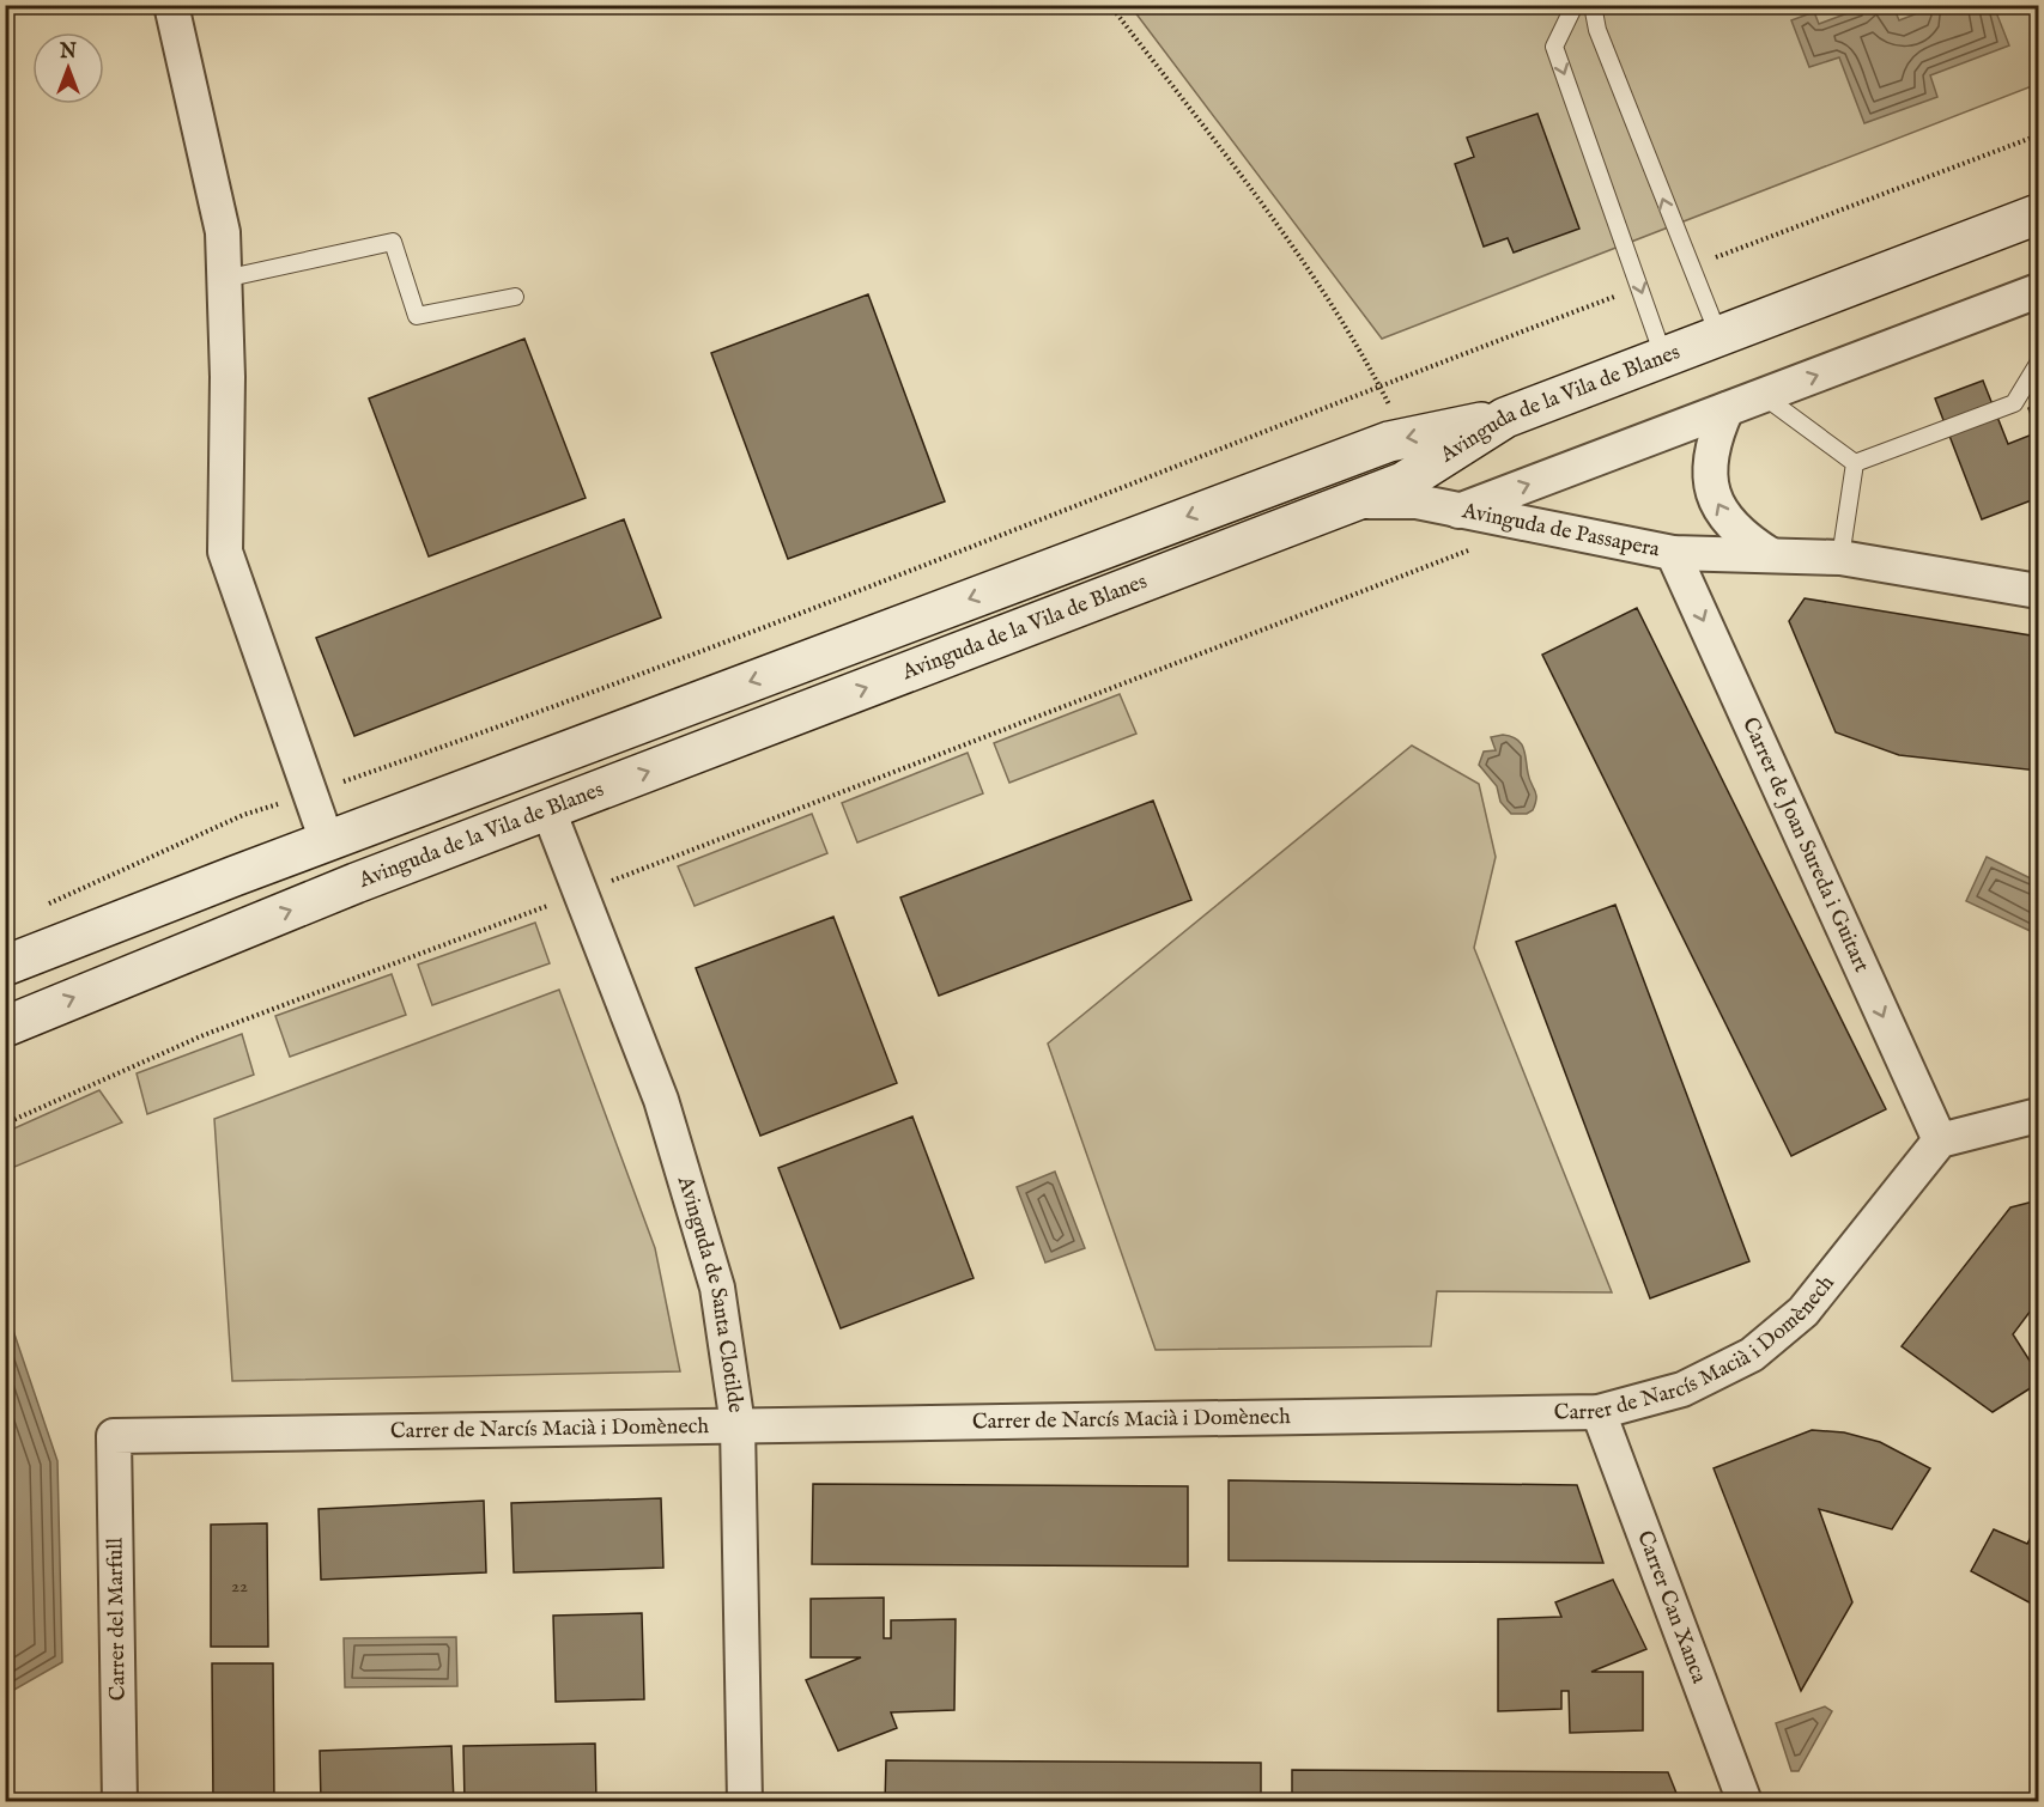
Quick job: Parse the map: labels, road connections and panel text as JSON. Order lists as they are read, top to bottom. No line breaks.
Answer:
{"streets":{"main road":["Avinguda de la Vila de Blanes"],"street":["Avinguda de Passapera","Carrer de Joan Sureda i Guitart","Avinguda de Santa Clotilde","Carrer de Narcís Macià i Domènech","Carrer Can Xanca","Carrer del Marfull"]},"crossings":[["Avinguda de la Vila de Blanes","Avinguda de Passapera"],["Avinguda de la Vila de Blanes","Avinguda de Santa Clotilde"],["Avinguda de Passapera","Carrer de Joan Sureda i Guitart"],["Carrer de Joan Sureda i Guitart","Carrer de Narcís Macià i Domènech"],["Avinguda de Santa Clotilde","Carrer de Narcís Macià i Domènech"],["Carrer de Narcís Macià i Domènech","Carrer Can Xanca"],["Carrer de Narcís Macià i Domènech","Carrer del Marfull"]],"one_way":["Carrer de Joan Sureda i Guitart"],"house_numbers":["22"],"north":"top"}
